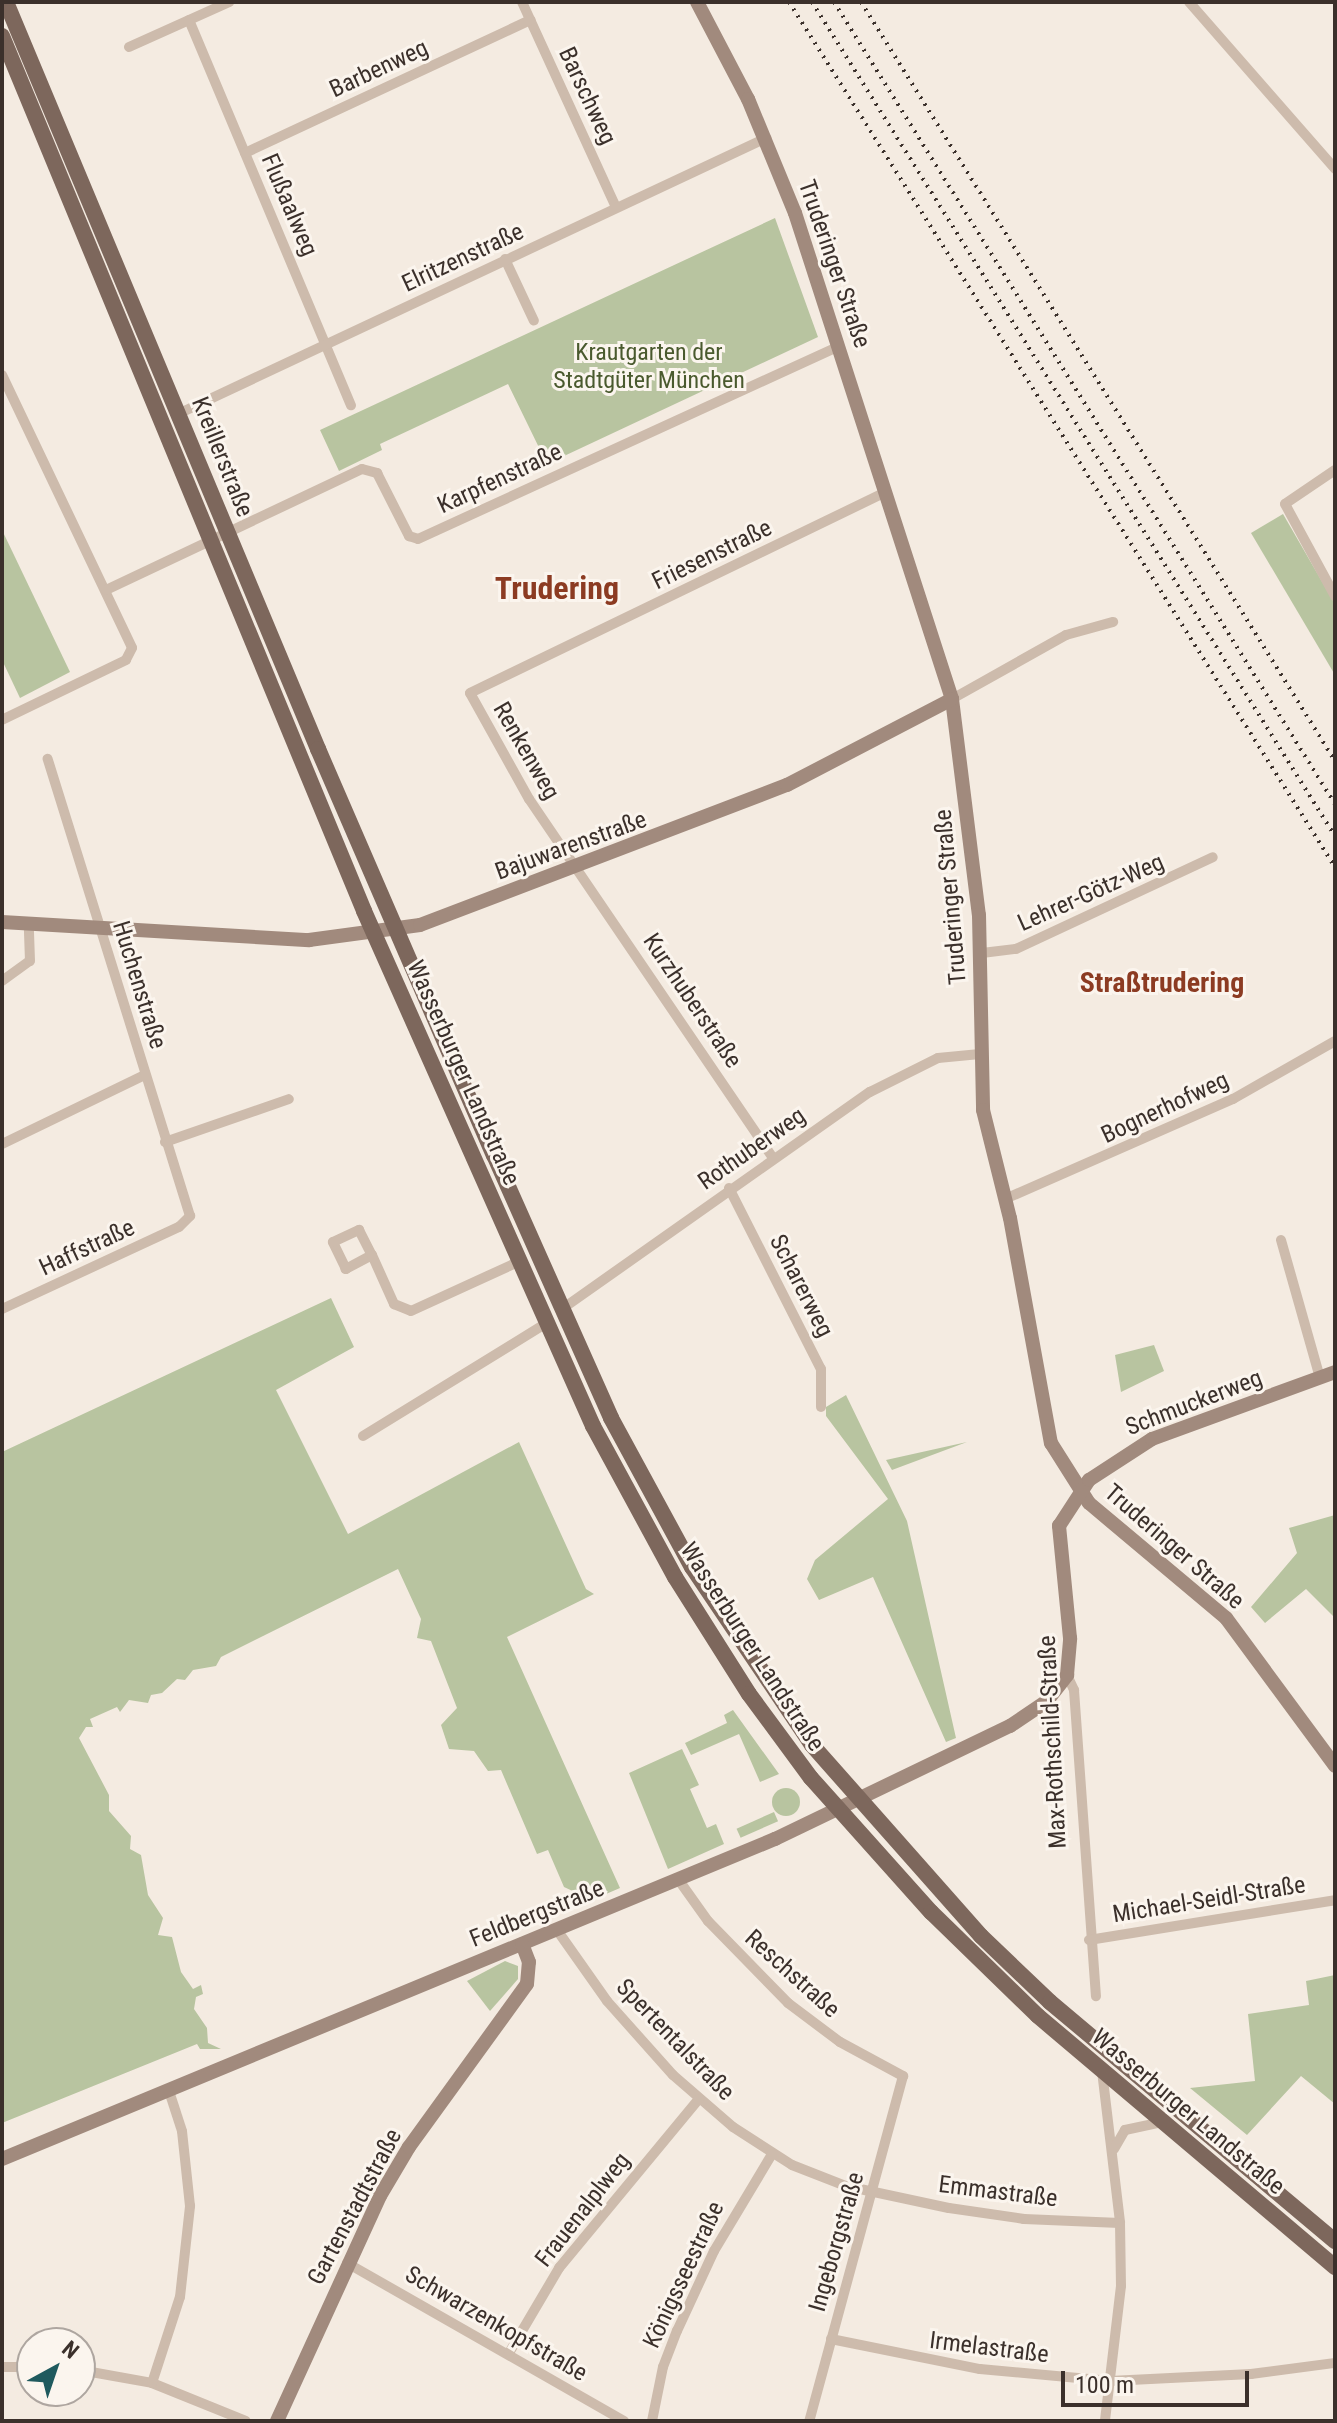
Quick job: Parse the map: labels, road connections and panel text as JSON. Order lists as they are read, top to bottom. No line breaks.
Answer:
{"streets":{"main road":["Kreillerstraße","Wasserburger Landstraße"],"street":["Barbenweg","Barschweg","Flußaalweg","Elritzenstraße","Truderinger Straße","Karpfenstraße","Friesenstraße","Renkenweg","Bajuwarenstraße","Lehrer-Götz-Weg","Huchenstraße","Kurzhuberstraße","Bognerhofweg","Rothuberweg","Haffstraße","Scharerweg","Schmuckerweg","Max-Rothschild-Straße","Michael-Seidl-Straße","Feldbergstraße","Reschstraße","Spertentalstraße","Emmastraße","Gartenstadtstraße","Frauenalplweg","Ingeborgstraße","Königsseestraße","Schwarzenkopfstraße","Irmelastraße"]},"crossings":[["Barbenweg","Barschweg"],["Barbenweg","Flußaalweg"],["Barschweg","Elritzenstraße"],["Flußaalweg","Elritzenstraße"],["Elritzenstraße","Truderinger Straße"],["Elritzenstraße","Kreillerstraße"],["Truderinger Straße","Karpfenstraße"],["Truderinger Straße","Friesenstraße"],["Truderinger Straße","Bajuwarenstraße"],["Truderinger Straße","Lehrer-Götz-Weg"],["Truderinger Straße","Bognerhofweg"],["Truderinger Straße","Rothuberweg"],["Truderinger Straße","Schmuckerweg"],["Truderinger Straße","Max-Rothschild-Straße"],["Kreillerstraße","Karpfenstraße"],["Kreillerstraße","Bajuwarenstraße"],["Kreillerstraße","Wasserburger Landstraße"],["Friesenstraße","Renkenweg"],["Renkenweg","Bajuwarenstraße"],["Renkenweg","Kurzhuberstraße"],["Bajuwarenstraße","Huchenstraße"],["Bajuwarenstraße","Kurzhuberstraße"],["Bajuwarenstraße","Wasserburger Landstraße"],["Huchenstraße","Haffstraße"],["Kurzhuberstraße","Rothuberweg"],["Wasserburger Landstraße","Rothuberweg"],["Wasserburger Landstraße","Feldbergstraße"],["Rothuberweg","Scharerweg"],["Schmuckerweg","Max-Rothschild-Straße"],["Max-Rothschild-Straße","Michael-Seidl-Straße"],["Max-Rothschild-Straße","Feldbergstraße"],["Feldbergstraße","Reschstraße"],["Feldbergstraße","Spertentalstraße"],["Feldbergstraße","Gartenstadtstraße"],["Reschstraße","Ingeborgstraße"],["Spertentalstraße","Emmastraße"],["Spertentalstraße","Frauenalplweg"],["Spertentalstraße","Ingeborgstraße"],["Spertentalstraße","Königsseestraße"],["Emmastraße","Ingeborgstraße"],["Gartenstadtstraße","Schwarzenkopfstraße"],["Frauenalplweg","Schwarzenkopfstraße"],["Ingeborgstraße","Irmelastraße"]],"districts":["Trudering","Straßtrudering"],"parks":["Krautgarten der Stadtgüter München"],"scale_bar":"100 m","north":"top right"}
